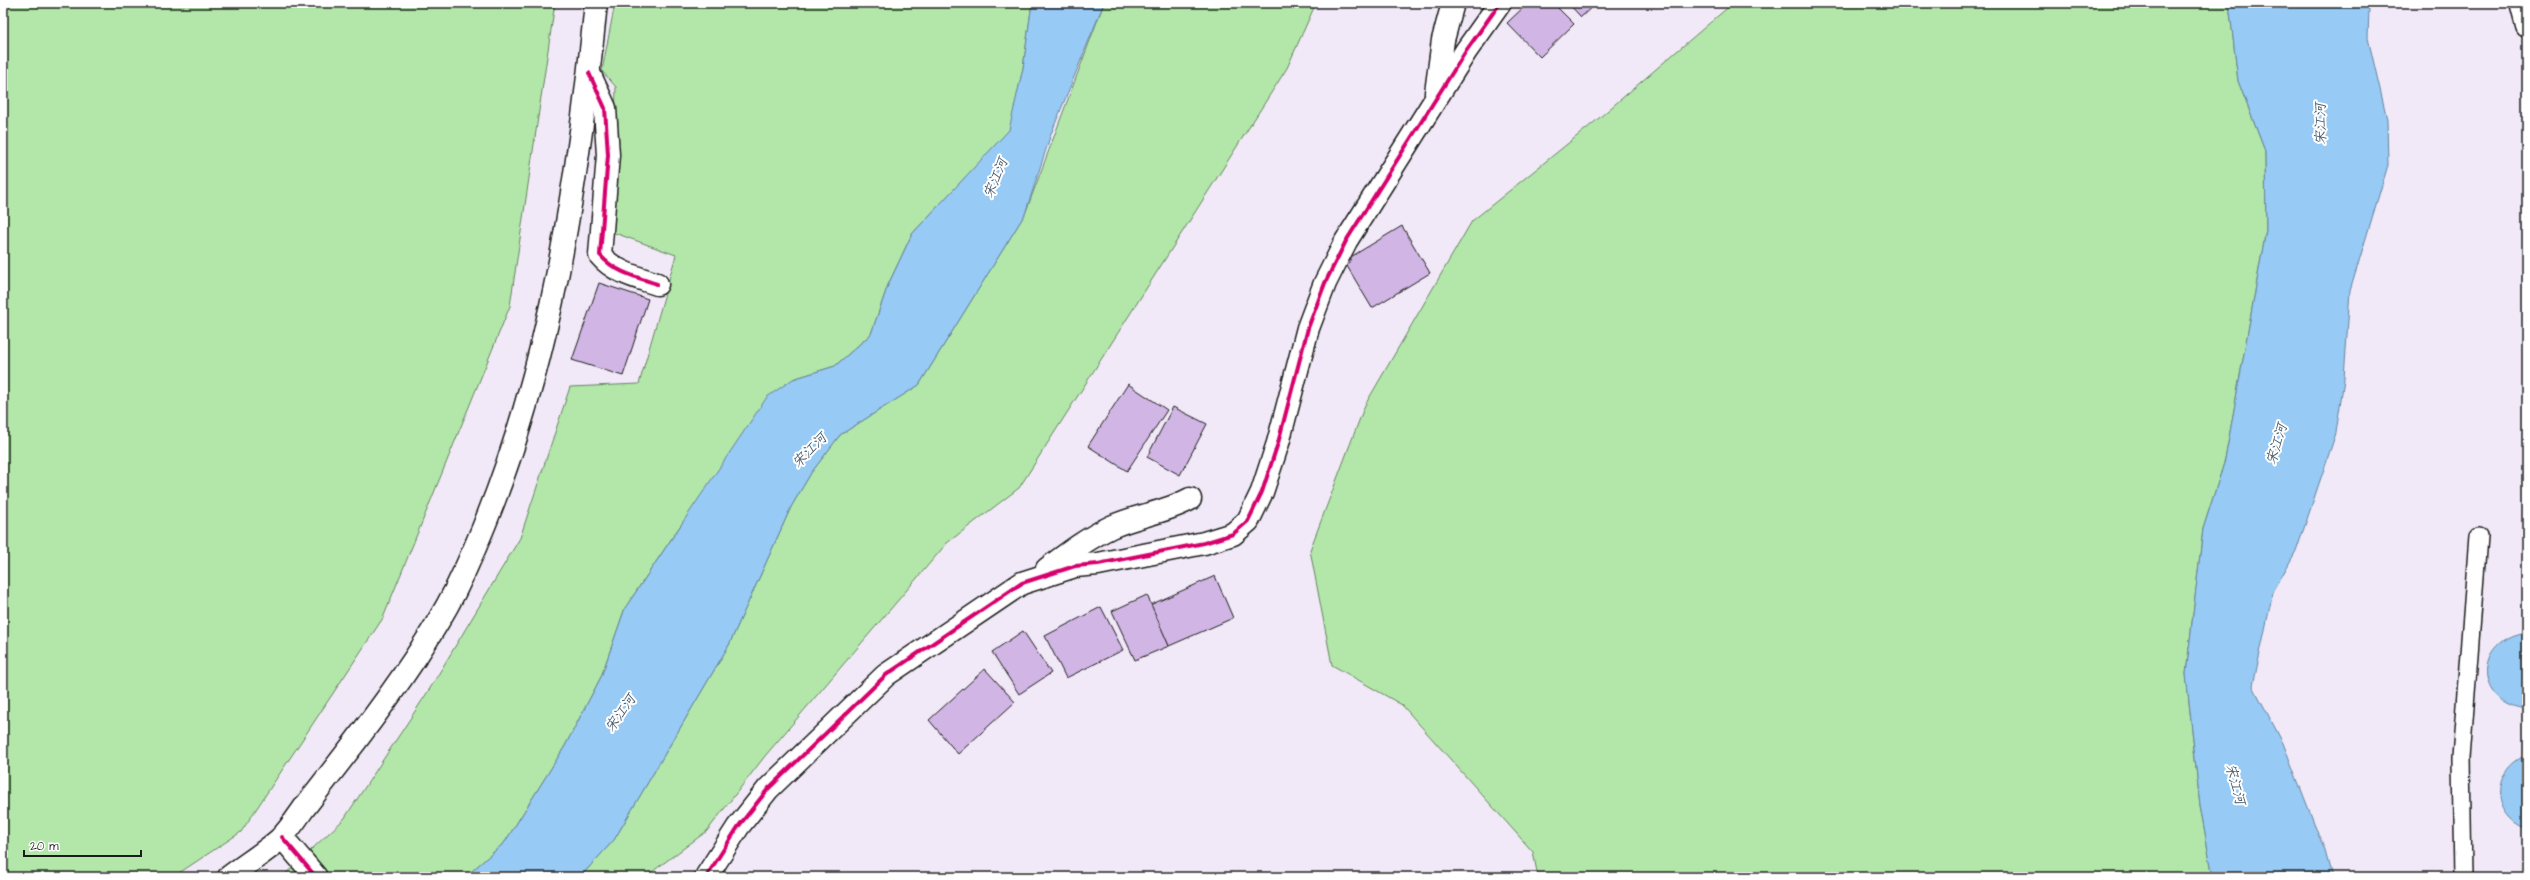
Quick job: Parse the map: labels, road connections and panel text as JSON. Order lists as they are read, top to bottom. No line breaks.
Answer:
{"water":["宋江河"],"scale_bar":"20 m"}
